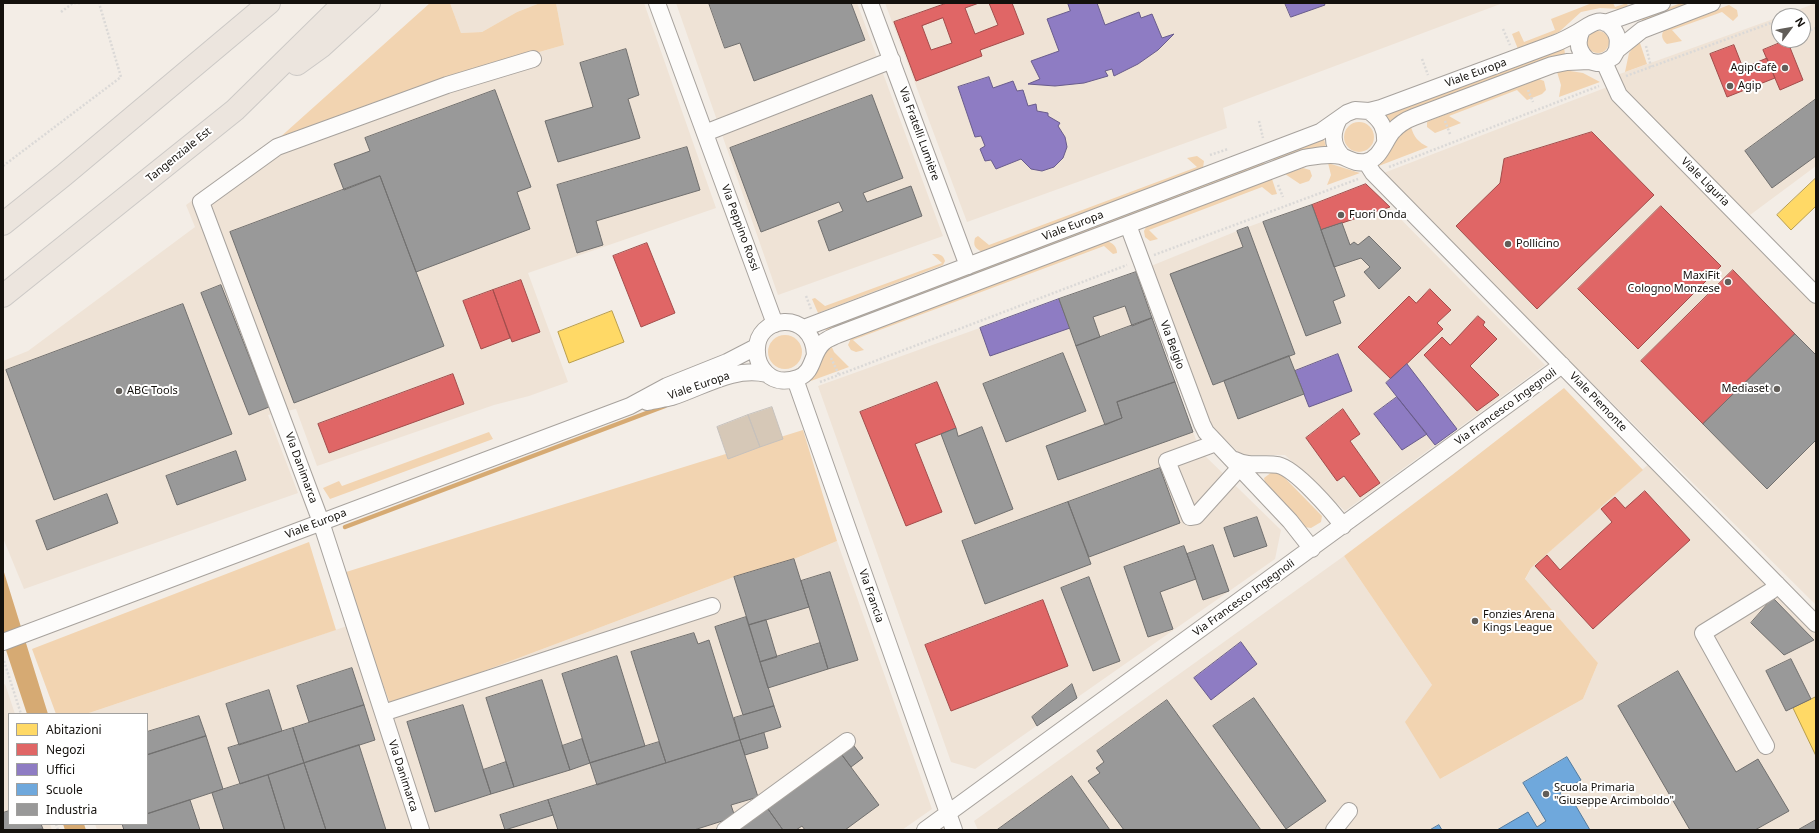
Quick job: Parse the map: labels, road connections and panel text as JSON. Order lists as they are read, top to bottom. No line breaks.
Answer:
{"streets":{"highway":["Tangenziale Est"],"street":["Viale Europa","Via Fratelli Lumière","Viale Liguria","Via Peppino Rossi","Via Belgio","Viale Piemonte","Via Francesco Ingegnoli","Via Danimarca","Via Francia"]},"crossings":[["Viale Europa","Via Fratelli Lumière"],["Viale Europa","Viale Liguria"],["Viale Europa","Via Peppino Rossi"],["Viale Europa","Via Belgio"],["Viale Europa","Viale Piemonte"],["Viale Europa","Via Danimarca"],["Viale Europa","Via Francia"],["Via Peppino Rossi","Via Francia"],["Via Belgio","Via Francesco Ingegnoli"],["Viale Piemonte","Via Francesco Ingegnoli"],["Via Francesco Ingegnoli","Via Francia"]],"places":["AgipCafè","Agip","Fuori Onda","Pollicino","MaxiFit Cologno Monzese","Mediaset","ABC Tools","Fonzies Arena Kings League","Scuola Primaria \"Giuseppe Arcimboldo\""],"legend":["Abitazioni","Negozi","Uffici","Scuole","Industria"],"north":"top right"}
